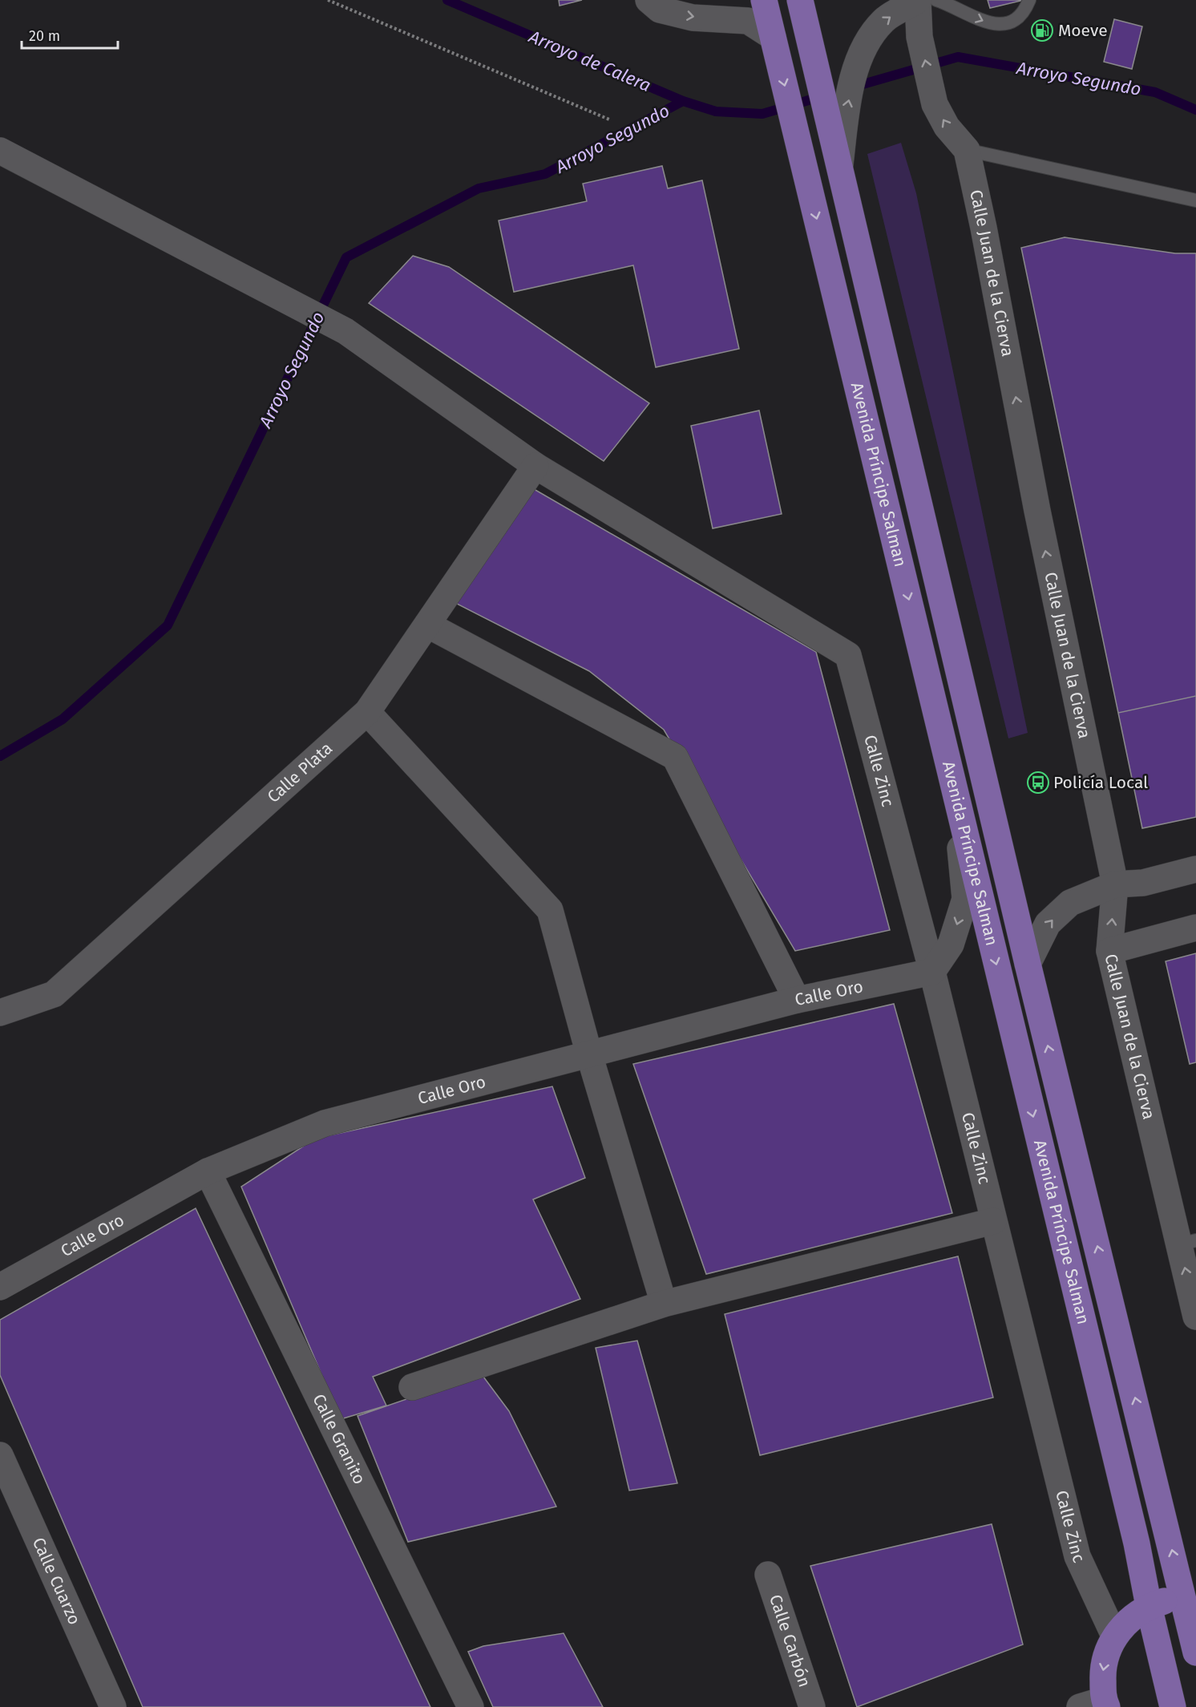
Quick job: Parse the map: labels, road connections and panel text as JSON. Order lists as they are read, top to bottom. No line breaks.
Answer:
{"streets":{"main road":["Avenida Príncipe Salman"],"street":["Calle Juan de la Cierva","Calle Zinc","Calle Plata","Calle Oro","Calle Granito","Calle Cuarzo","Calle Carbón"]},"crossings":[["Calle Zinc","Calle Plata"],["Calle Zinc","Calle Oro"],["Calle Oro","Calle Granito"]],"one_way":["Calle Juan de la Cierva"],"water":["Arroyo de Calera","Arroyo Segundo"],"places":{"fuel station":["Moeve"],"bus stop":["Policía Local"]},"scale_bar":"20 m"}
